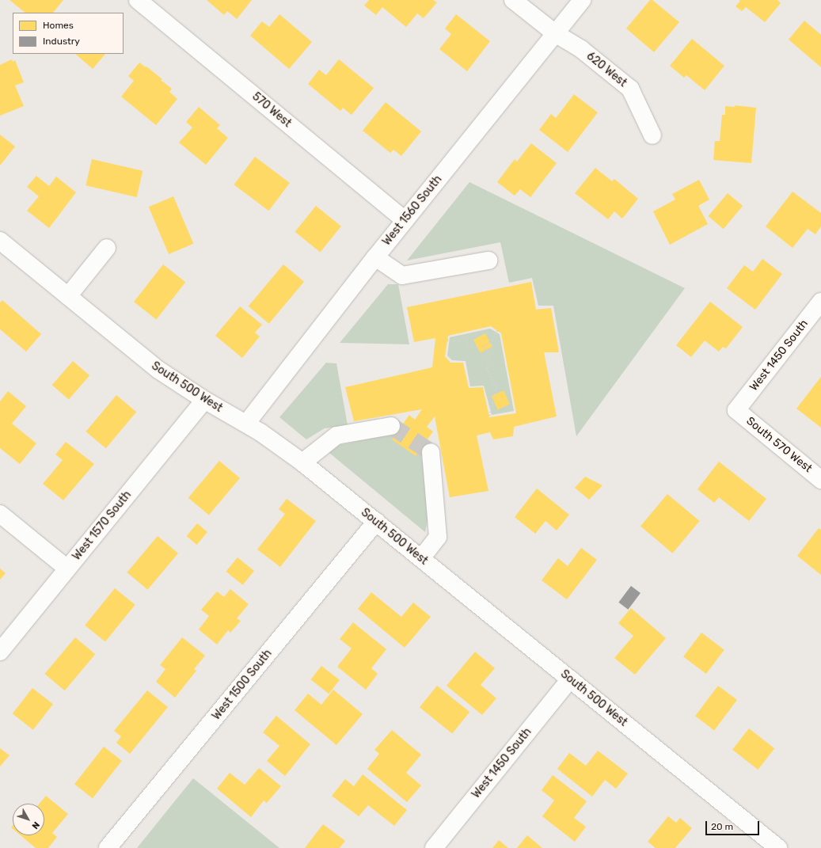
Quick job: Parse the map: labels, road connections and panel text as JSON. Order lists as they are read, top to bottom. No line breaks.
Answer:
{"streets":{"street":["620 West","570 West","West 1560 South","West 1450 South","South 500 West","South 570 West","West 1570 South","West 1500 South"]},"crossings":[["620 West","West 1560 South"],["570 West","West 1560 South"],["West 1560 South","South 500 West"],["West 1450 South","South 500 West"],["West 1450 South","South 570 West"],["South 500 West","West 1570 South"],["South 500 West","West 1500 South"]],"legend":["Homes","Industry"],"scale_bar":"20 m","north":"bottom right"}
